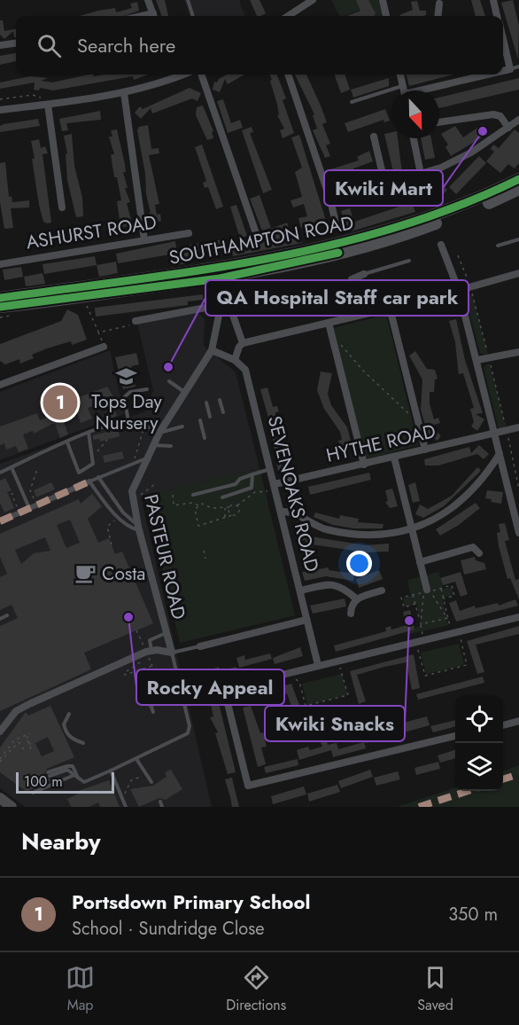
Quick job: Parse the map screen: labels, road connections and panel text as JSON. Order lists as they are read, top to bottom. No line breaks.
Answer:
{"streets":{"main road":["SOUTHAMPTON ROAD"],"street":["ASHURST ROAD","HYTHE ROAD","SEVENOAKS ROAD","PASTEUR ROAD"]},"crossings":[["SOUTHAMPTON ROAD","PASTEUR ROAD"],["HYTHE ROAD","SEVENOAKS ROAD"]],"places":{"other":["Kwiki Mart","QA Hospital Staff car park","Rocky Appeal","Kwiki Snacks"],"school or university":["Tops Day Nursery"],"cafe":["Costa"]},"scale_bar":"100 m","north":"bottom","page":{"search":"Search here","pins":"1","scale":"100 m","heading":"Nearby","list":[{"mark":"1","name":"Portsdown Primary School","note":"School · Sundridge Close","value":"350 m"}],"nav":["Map","Directions","Saved"]}}
